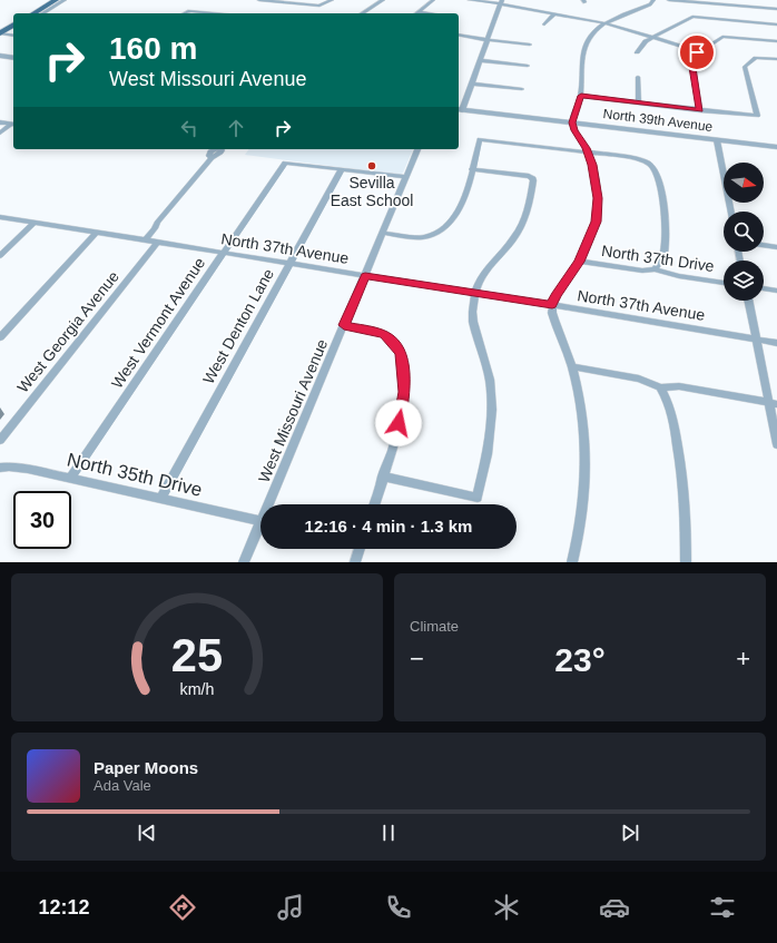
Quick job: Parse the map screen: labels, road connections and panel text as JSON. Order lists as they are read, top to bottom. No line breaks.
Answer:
{"streets":{"street":["North 39th Avenue","North 37th Avenue","North 37th Drive","West Vermont Avenue","West Denton Lane","West Georgia Avenue","West Missouri Avenue","North 35th Drive"]},"crossings":[["North 37th Avenue","West Vermont Avenue"],["North 37th Avenue","West Denton Lane"],["North 37th Avenue","West Georgia Avenue"],["North 37th Avenue","West Missouri Avenue"],["West Vermont Avenue","West Denton Lane"],["West Vermont Avenue","North 35th Drive"],["West Denton Lane","North 35th Drive"]],"places":["Sevilla East School"],"north":"right","page":{"turn":["160 m","West Missouri Avenue"],"limit":"30","trip":"12:16 · 4 min · 1.3 km","tile":"Climate","heat":["−","23°","+"],"song":["Paper Moons","Ada Vale"],"tabs":"12:12","gauge":["25","km/h"]}}
